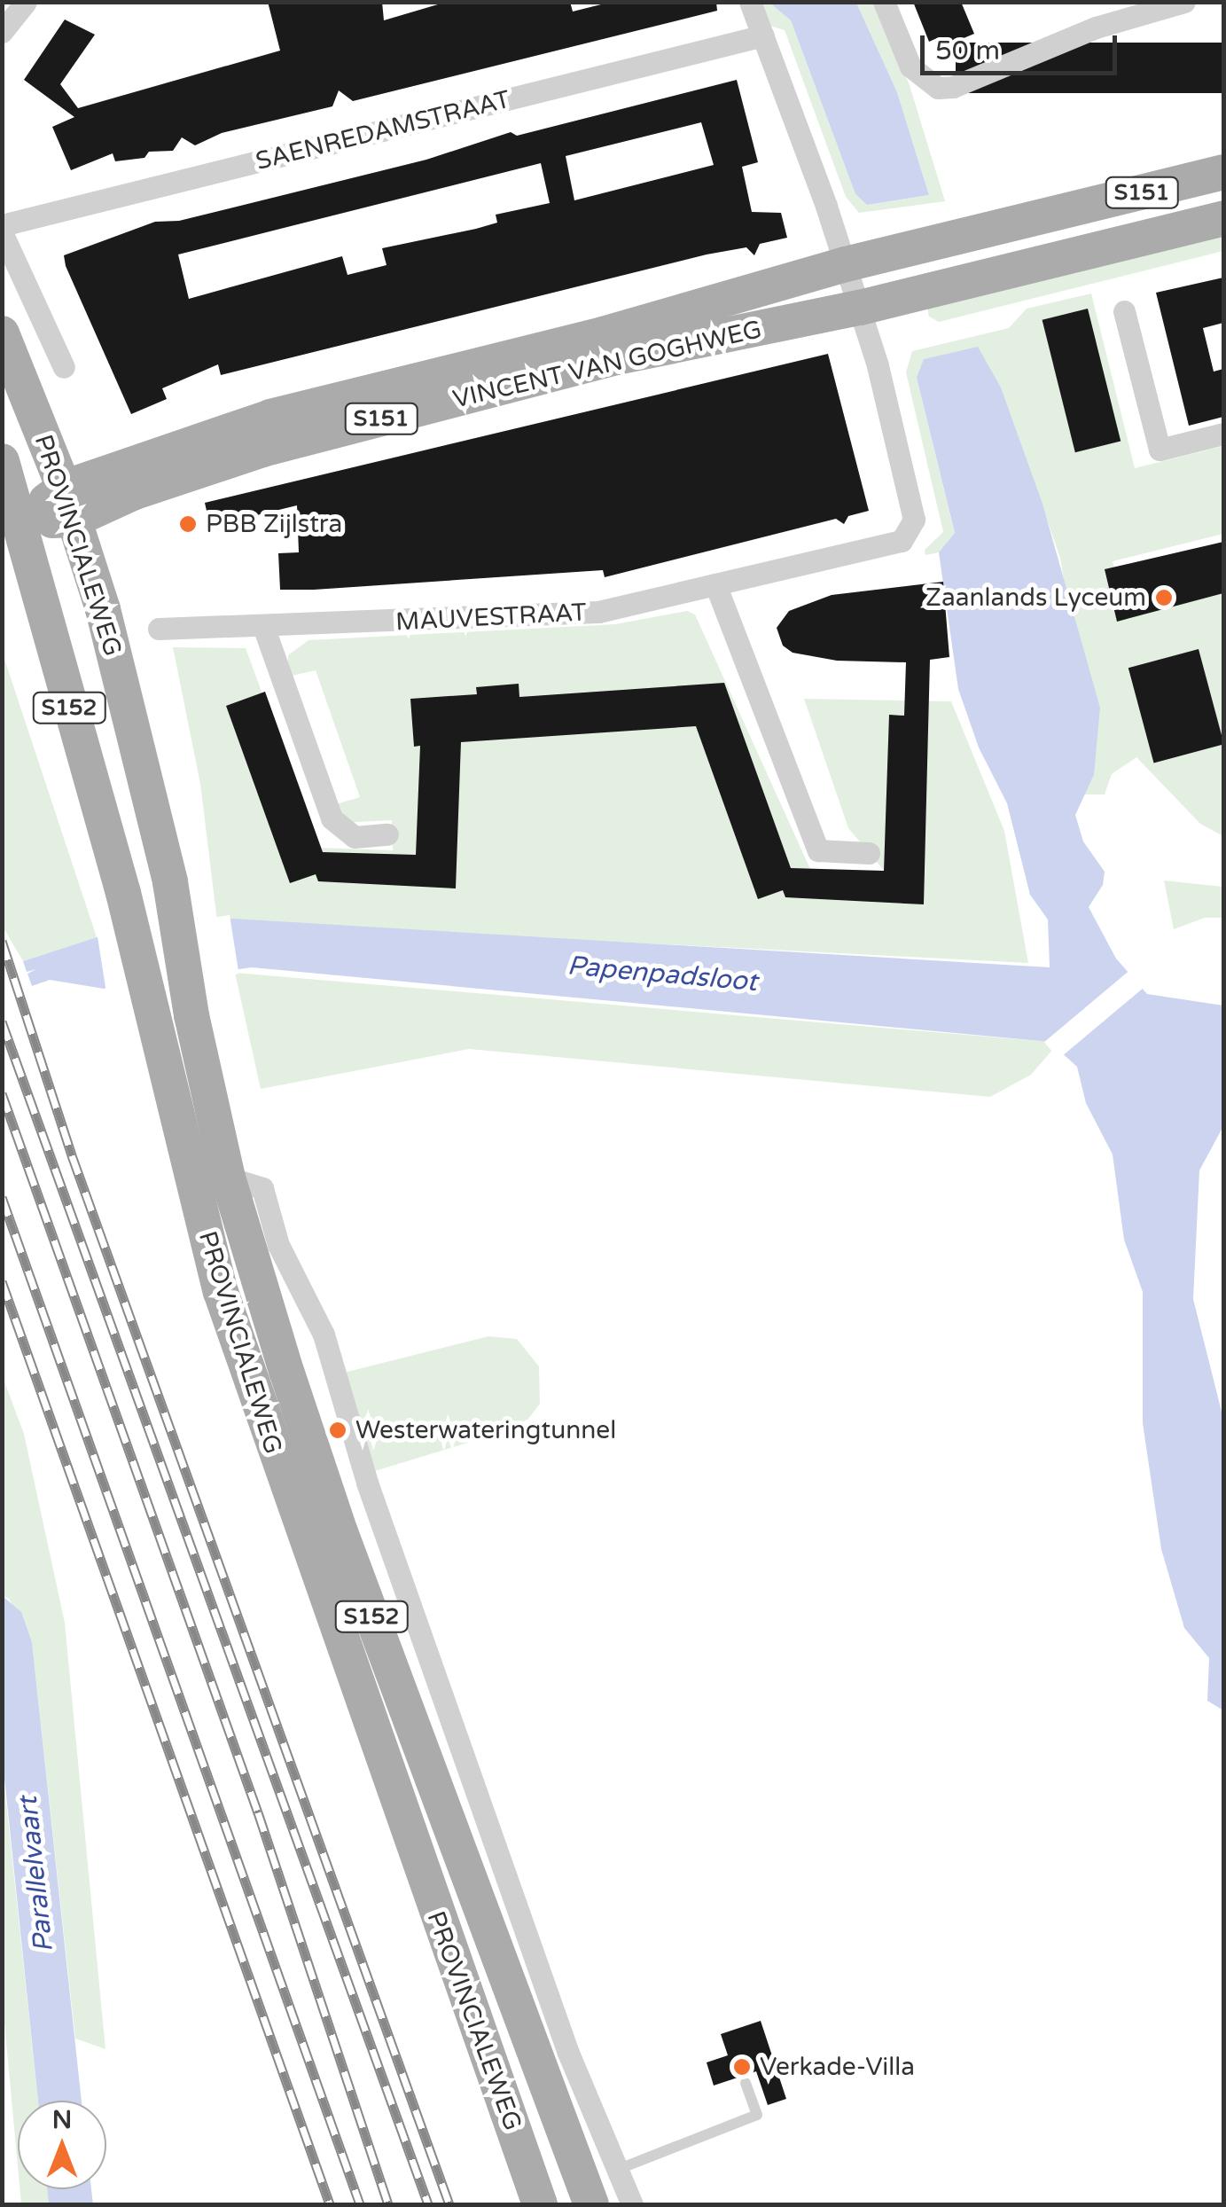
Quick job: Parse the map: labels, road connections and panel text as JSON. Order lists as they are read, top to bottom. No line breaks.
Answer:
{"streets":{"main road":["S151","VINCENT VAN GOGHWEG","PROVINCIALEWEG","S152"],"street":["SAENREDAMSTRAAT","MAUVESTRAAT"]},"crossings":[["VINCENT VAN GOGHWEG","PROVINCIALEWEG"],["VINCENT VAN GOGHWEG","MAUVESTRAAT"]],"water":["Papenpadsloot","Parallelvaart"],"places":["PBB Zijlstra","Zaanlands Lyceum","Westerwateringtunnel","Verkade-Villa"],"scale_bar":"50 m","north":"top"}
